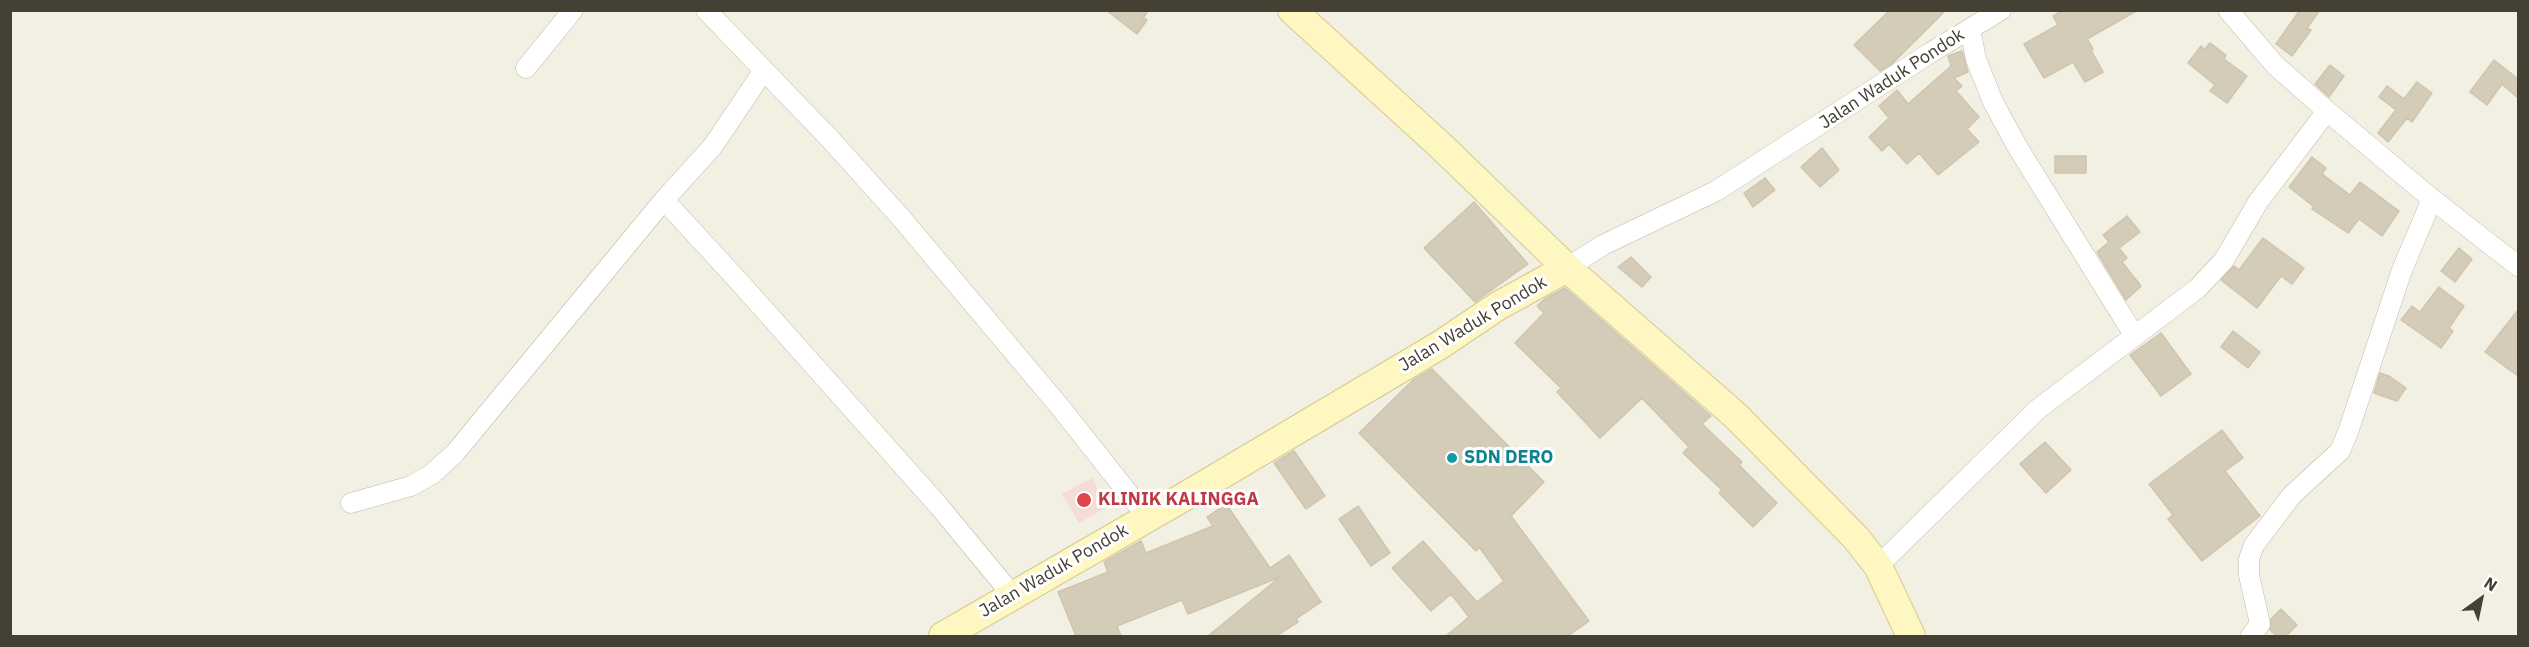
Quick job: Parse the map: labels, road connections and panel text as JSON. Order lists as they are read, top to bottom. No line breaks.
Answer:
{"streets":{"street":["Jalan Waduk Pondok"]},"places":["SDN DERO","KLINIK KALINGGA"],"north":"top right"}
